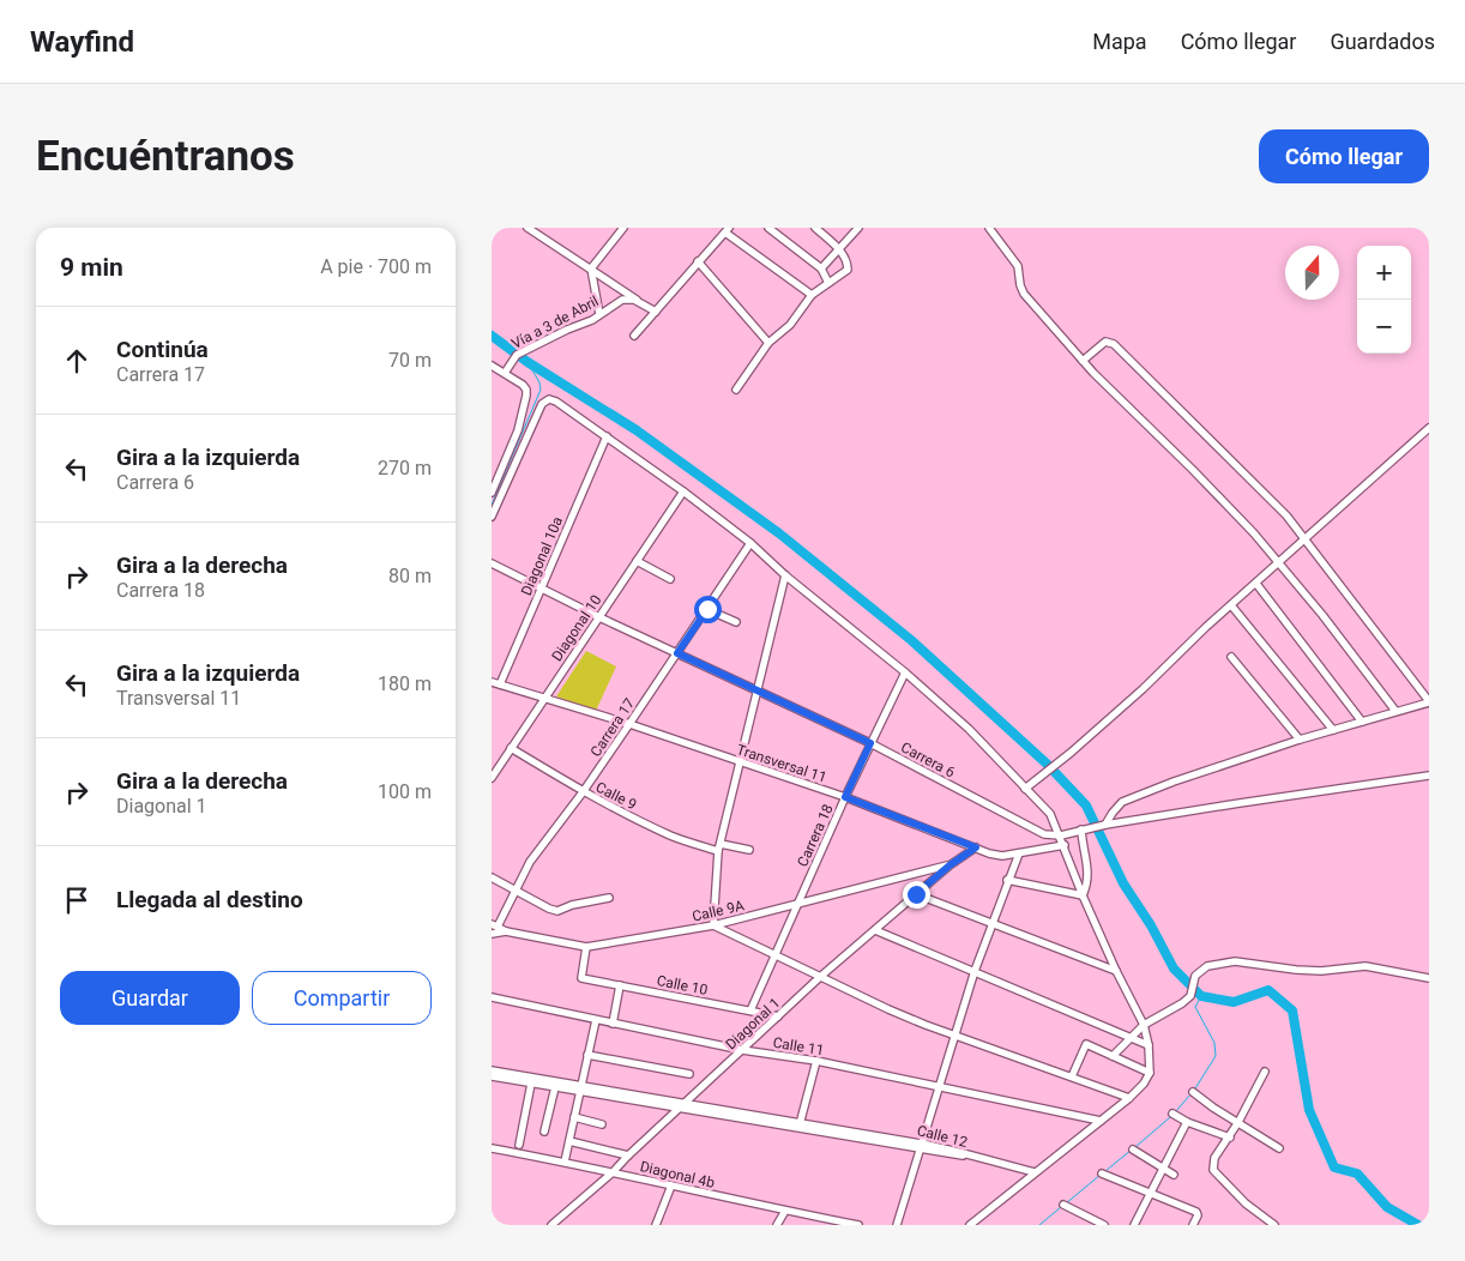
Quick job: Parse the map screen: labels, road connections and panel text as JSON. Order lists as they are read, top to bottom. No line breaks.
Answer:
{"streets":{"street":["Vía a 3 de Abril","Diagonal 10a","Diagonal 10","Carrera 17","Carrera 6","Transversal 11","Calle 9","Carrera 18","Calle 9A","Calle 10","Diagonal 1","Calle 11","Calle 12","Diagonal 4b"]},"crossings":[["Diagonal 10a","Carrera 6"],["Diagonal 10a","Transversal 11"],["Diagonal 10","Carrera 6"],["Diagonal 10","Transversal 11"],["Diagonal 10","Calle 9"],["Carrera 17","Carrera 6"],["Carrera 17","Transversal 11"],["Carrera 17","Calle 9"],["Carrera 17","Calle 9A"],["Carrera 6","Carrera 18"],["Transversal 11","Carrera 18"],["Transversal 11","Diagonal 1"],["Carrera 18","Calle 9A"],["Carrera 18","Calle 10"],["Calle 9A","Calle 10"],["Calle 9A","Diagonal 1"],["Calle 10","Diagonal 1"],["Diagonal 1","Calle 11"],["Diagonal 1","Calle 12"],["Diagonal 1","Diagonal 4b"]],"north":"top","page":{"header":"Wayfind","nav":["Mapa","Cómo llegar","Guardados"],"buttons":["Cómo llegar",["Guardar","Compartir"]],"title":"Encuéntranos","heading":["9 min","A pie · 700 m"],"map_buttons":["+","−"],"list":[["Continúa","Carrera 17","70 m"],["Gira a la izquierda","Carrera 6","270 m"],["Gira a la derecha","Carrera 18","80 m"],["Gira a la izquierda","Transversal 11","180 m"],["Gira a la derecha","Diagonal 1","100 m"],"Llegada al destino"]}}
